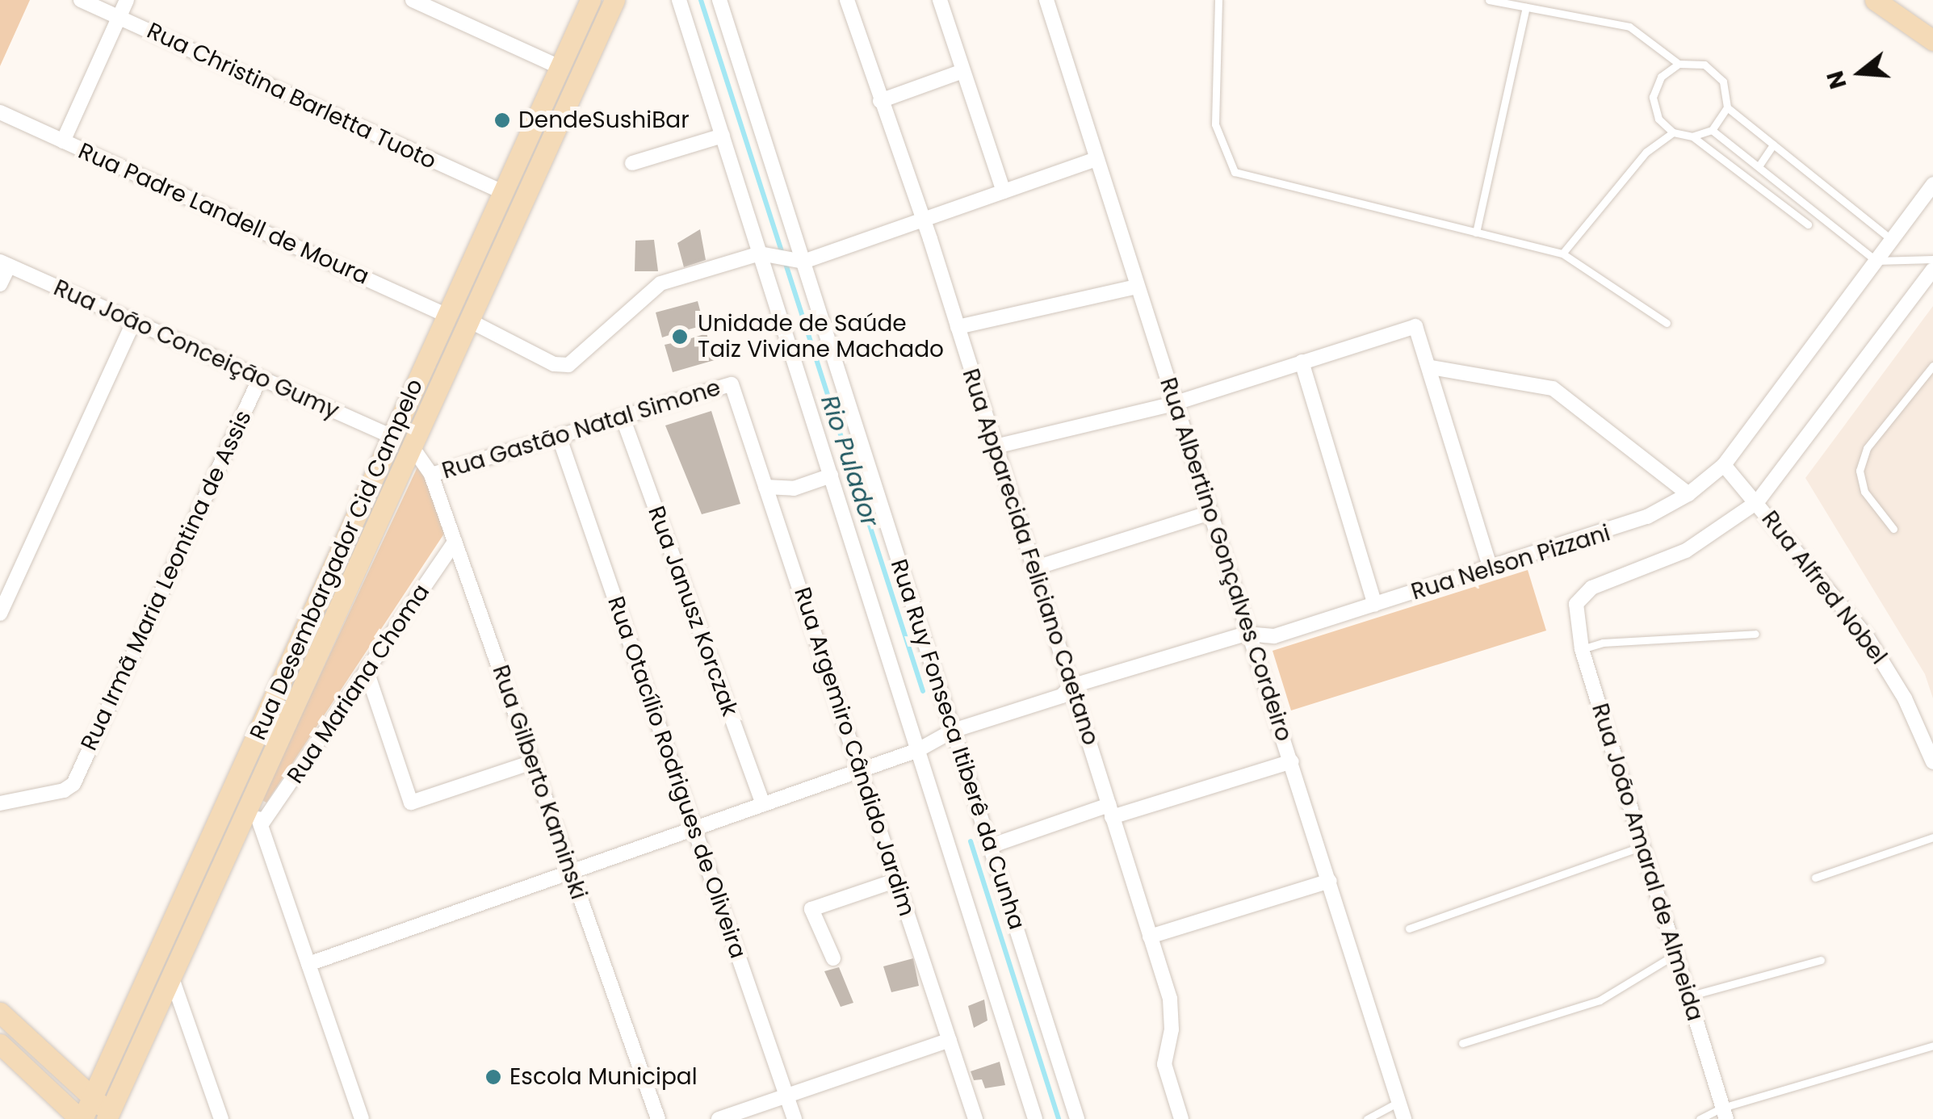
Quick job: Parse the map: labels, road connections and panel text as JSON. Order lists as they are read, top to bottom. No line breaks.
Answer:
{"streets":{"main road":["Rua Desembargador Cid Campelo"],"street":["Rua Christina Barletta Tuoto","Rua Padre Landell de Moura","Rua João Conceição Gumy","Rua Gastão Natal Simone","Rua Apparecida Feliciano Caetano","Rua Albertino Gonçalves Cordeiro","Rua Nelson Pizzani","Rua Irmã Maria Leontina de Assis","Rua Alfred Nobel","Rua Janusz Korczak","Rua Mariana Choma","Rua Ruy Fonseca Itiberê da Cunha","Rua Argemiro Cândido Jardim","Rua Otacílio Rodrigues de Oliveira","Rua Gilberto Kaminski","Rua João Amaral de Almeida"]},"crossings":[["Rua Christina Barletta Tuoto","Rua Desembargador Cid Campelo"],["Rua Padre Landell de Moura","Rua Desembargador Cid Campelo"],["Rua João Conceição Gumy","Rua Desembargador Cid Campelo"],["Rua João Conceição Gumy","Rua Irmã Maria Leontina de Assis"],["Rua Gastão Natal Simone","Rua Janusz Korczak"],["Rua Gastão Natal Simone","Rua Argemiro Cândido Jardim"],["Rua Gastão Natal Simone","Rua Otacílio Rodrigues de Oliveira"],["Rua Gastão Natal Simone","Rua Gilberto Kaminski"],["Rua Apparecida Feliciano Caetano","Rua Nelson Pizzani"],["Rua Desembargador Cid Campelo","Rua Gilberto Kaminski"],["Rua Albertino Gonçalves Cordeiro","Rua Nelson Pizzani"],["Rua Nelson Pizzani","Rua Alfred Nobel"],["Rua Nelson Pizzani","Rua Janusz Korczak"],["Rua Nelson Pizzani","Rua Ruy Fonseca Itiberê da Cunha"],["Rua Nelson Pizzani","Rua Argemiro Cândido Jardim"],["Rua Nelson Pizzani","Rua Otacílio Rodrigues de Oliveira"],["Rua Nelson Pizzani","Rua Gilberto Kaminski"],["Rua Nelson Pizzani","Rua João Amaral de Almeida"],["Rua Mariana Choma","Rua Gilberto Kaminski"]],"water":["Rio Pulador"],"places":["DendeSushiBar","Unidade de Saúde Taiz Viviane Machado","Escola Municipal"],"north":"left"}
